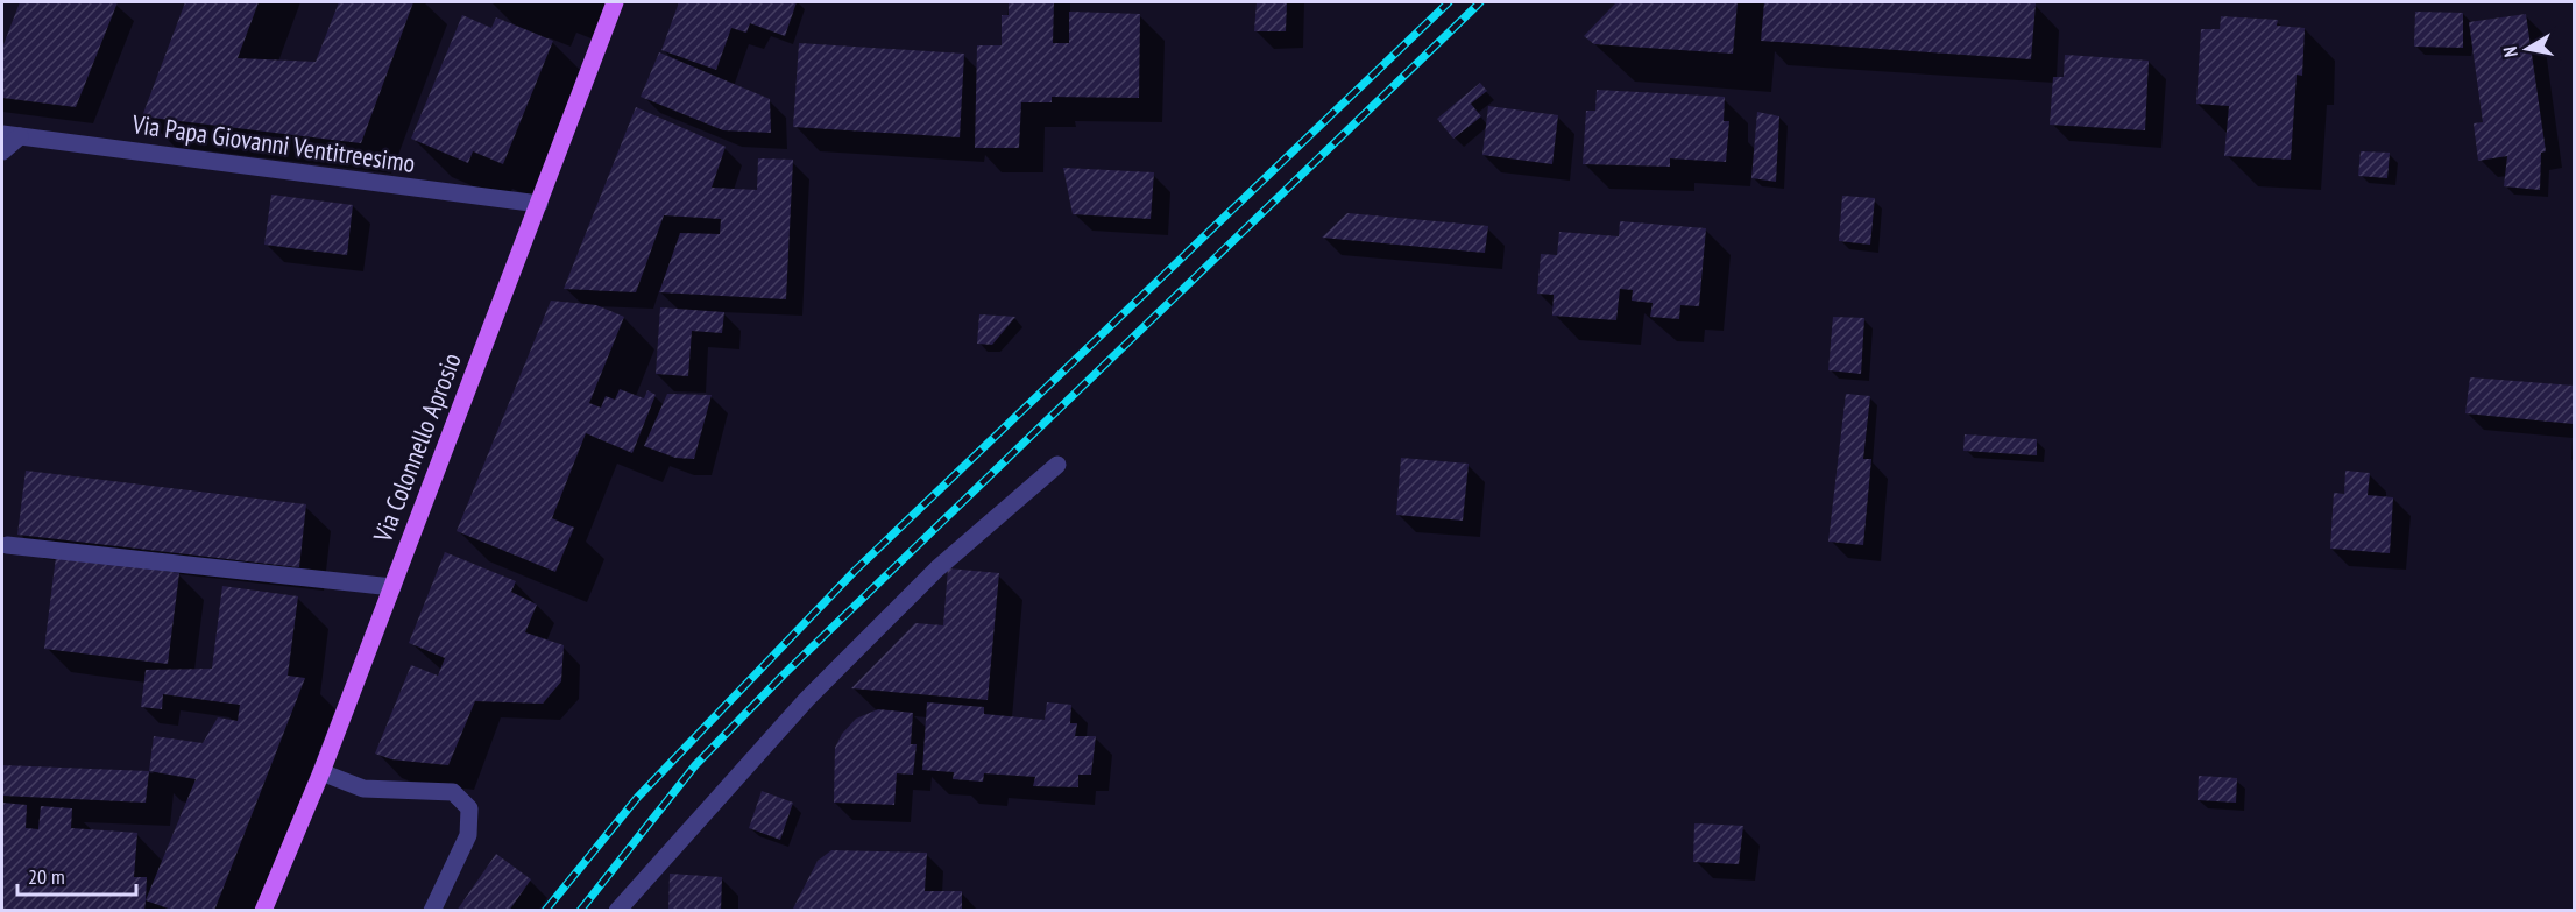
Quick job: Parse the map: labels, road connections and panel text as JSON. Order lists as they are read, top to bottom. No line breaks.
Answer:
{"streets":{"main road":["Via Colonnello Aprosio"],"street":["Via Papa Giovanni Ventitreesimo"]},"crossings":[["Via Papa Giovanni Ventitreesimo","Via Colonnello Aprosio"]],"scale_bar":"20 m","north":"left"}
